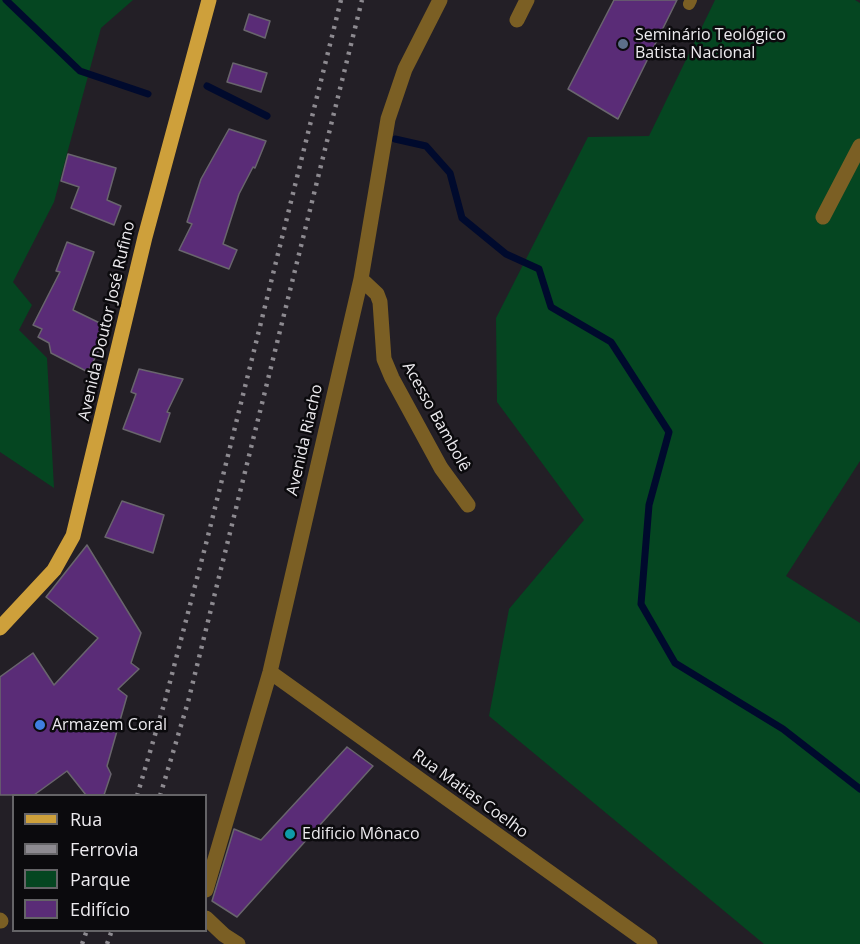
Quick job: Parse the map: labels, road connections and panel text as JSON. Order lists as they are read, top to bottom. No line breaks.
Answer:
{"streets":{"main road":["Avenida Doutor José Rufino"],"street":["Acesso Bambolê","Avenida Riacho","Rua Matias Coelho"]},"crossings":[["Acesso Bambolê","Avenida Riacho"],["Avenida Riacho","Rua Matias Coelho"]],"places":["Seminário Teológico Batista Nacional","Armazem Coral","Edificio Mônaco"],"legend":["Rua","Ferrovia","Parque","Edifício"]}
